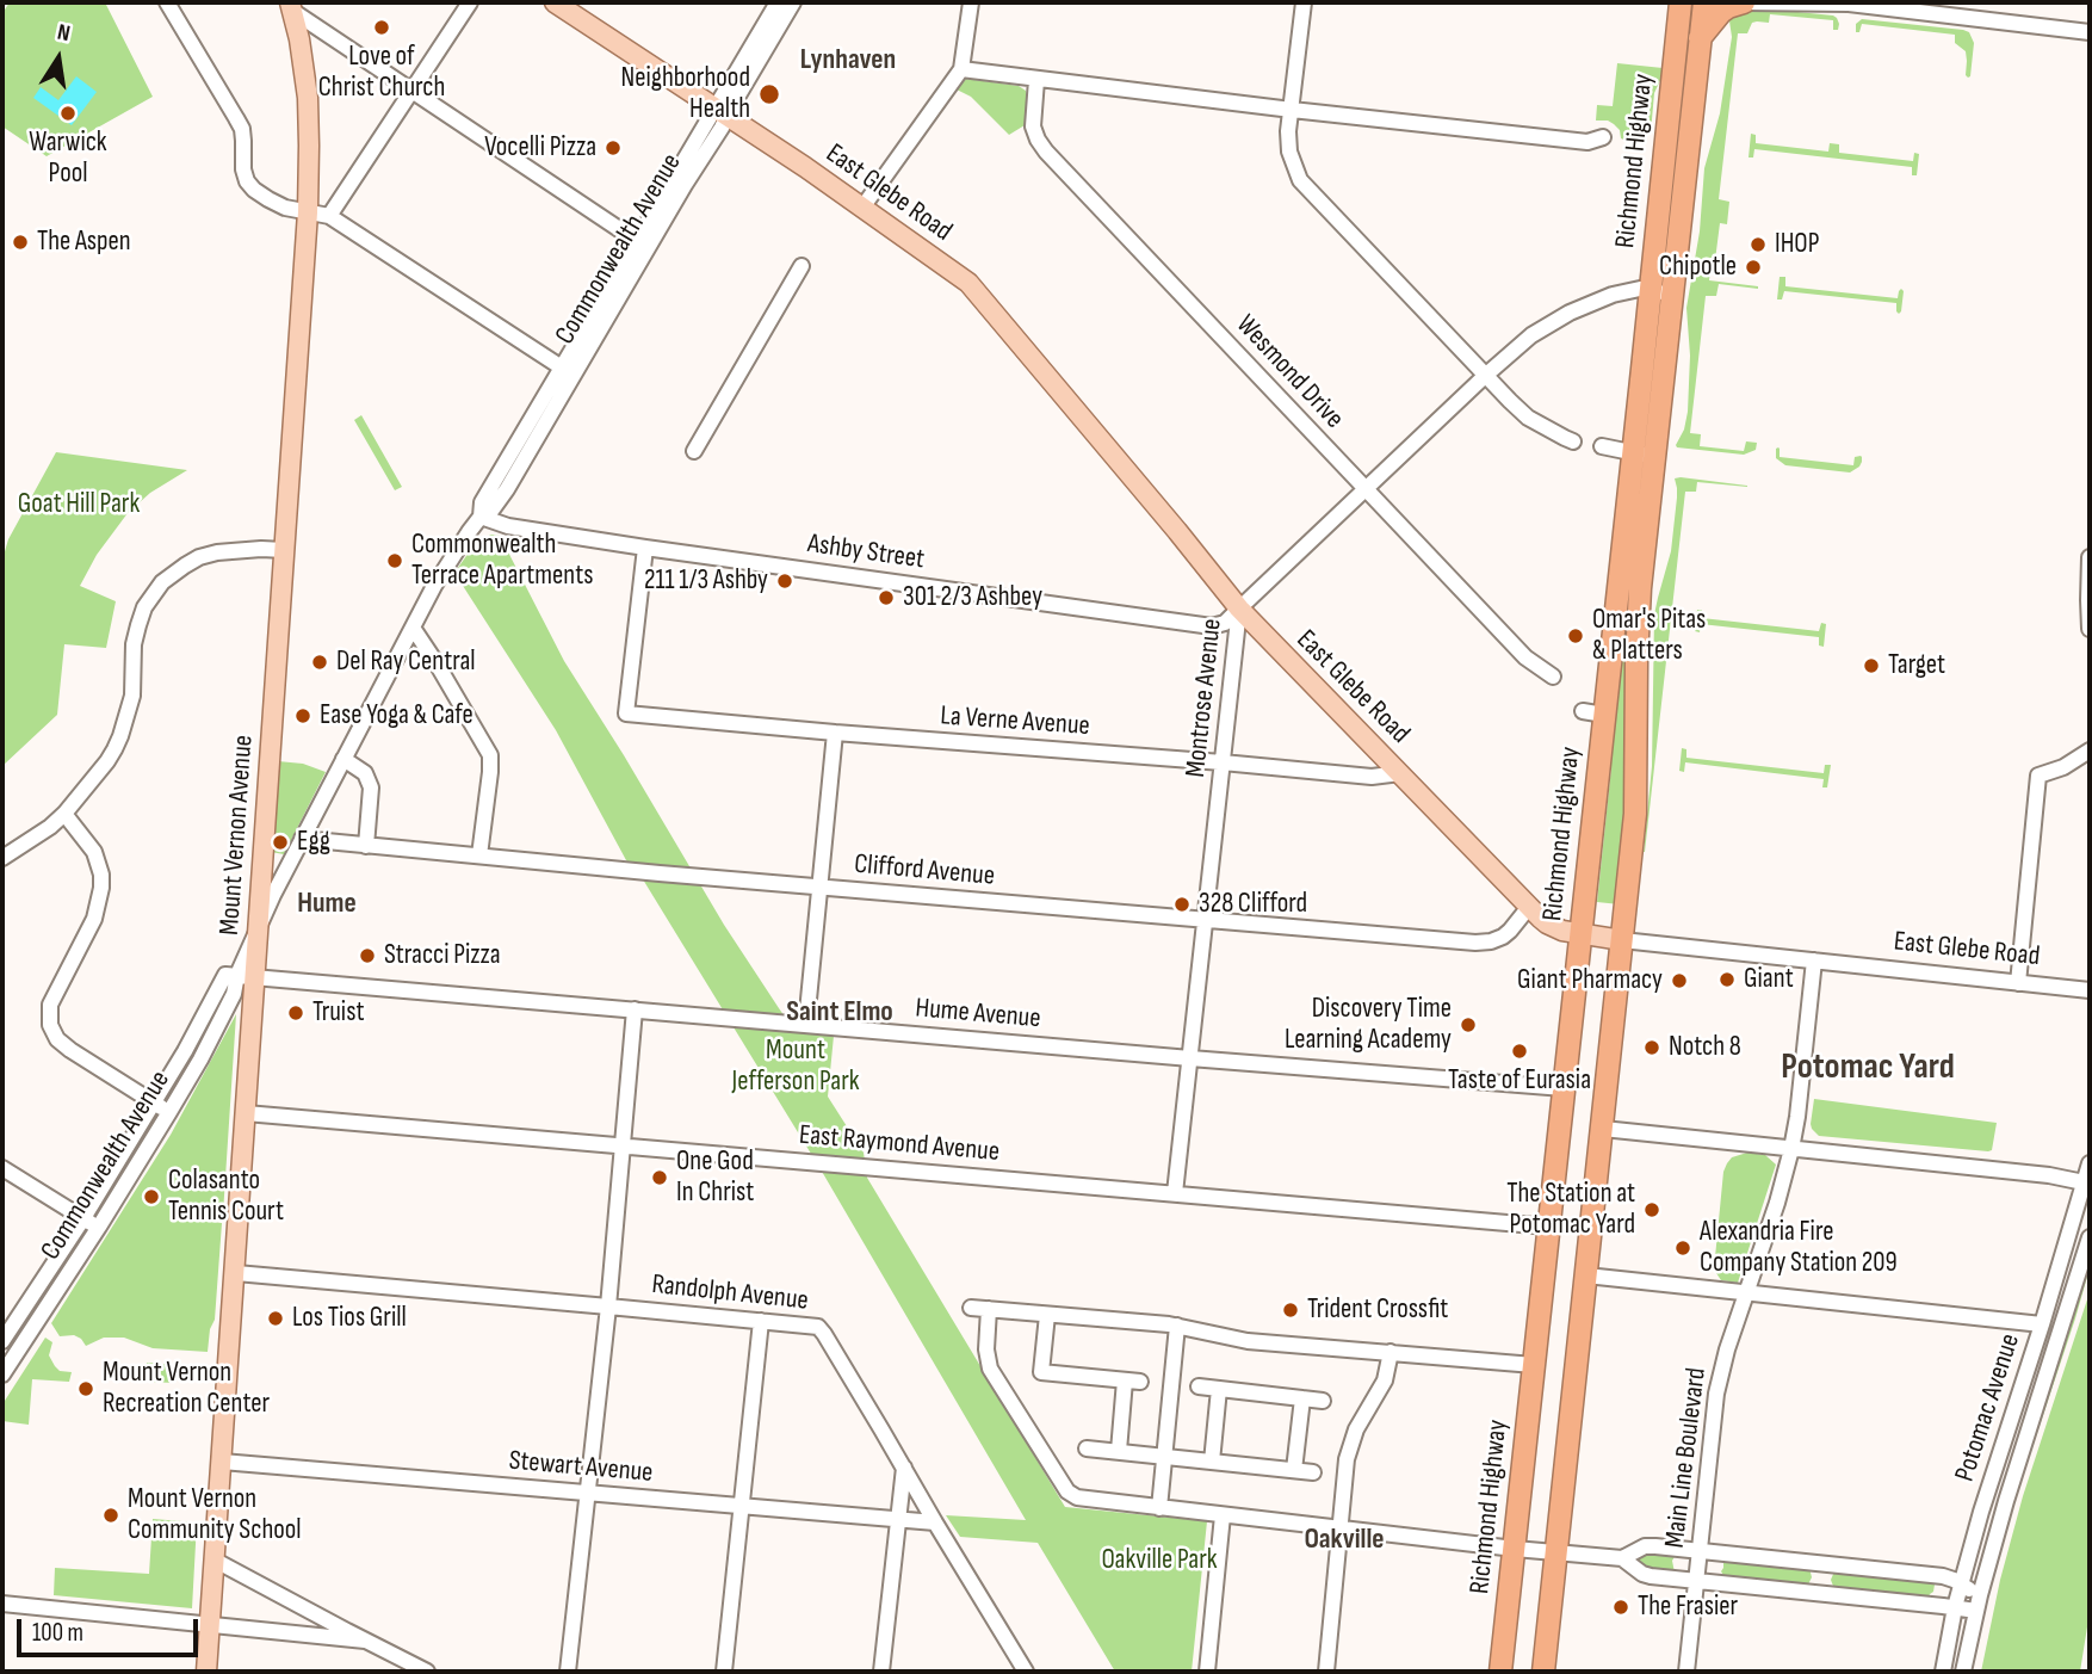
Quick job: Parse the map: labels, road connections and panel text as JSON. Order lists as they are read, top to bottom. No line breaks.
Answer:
{"streets":{"highway":["Richmond Highway"],"main road":["East Glebe Road","Mount Vernon Avenue"],"street":["Commonwealth Avenue","Wesmond Drive","Ashby Street","Montrose Avenue","La Verne Avenue","Clifford Avenue","Hume Avenue","East Raymond Avenue","Randolph Avenue","Potomac Avenue","Main Line Boulevard","Stewart Avenue"]},"crossings":[["Richmond Highway","East Glebe Road"],["Richmond Highway","Montrose Avenue"],["Richmond Highway","Hume Avenue"],["Richmond Highway","East Raymond Avenue"],["East Glebe Road","Commonwealth Avenue"],["East Glebe Road","Ashby Street"],["East Glebe Road","Montrose Avenue"],["East Glebe Road","La Verne Avenue"],["East Glebe Road","Clifford Avenue"],["East Glebe Road","Main Line Boulevard"],["Commonwealth Avenue","Ashby Street"],["Commonwealth Avenue","Mount Vernon Avenue"],["Commonwealth Avenue","Clifford Avenue"],["Commonwealth Avenue","Hume Avenue"],["Wesmond Drive","Montrose Avenue"],["Ashby Street","Montrose Avenue"],["Ashby Street","La Verne Avenue"],["Montrose Avenue","La Verne Avenue"],["Montrose Avenue","Clifford Avenue"],["Montrose Avenue","Hume Avenue"],["Montrose Avenue","East Raymond Avenue"],["Mount Vernon Avenue","Hume Avenue"],["Mount Vernon Avenue","East Raymond Avenue"],["Mount Vernon Avenue","Randolph Avenue"],["Mount Vernon Avenue","Stewart Avenue"],["Randolph Avenue","Stewart Avenue"]],"districts":["Lynhaven","Hume","Saint Elmo","Potomac Yard","Oakville"],"parks":["Goat Hill Park","Mount Jefferson Park","Oakville Park"],"places":["Love of Christ Church","Neighborhood Health","Warwick Pool","Vocelli Pizza","The Aspen","IHOP","Chipotle","Commonwealth Terrace Apartments","211 1/3 Ashby","301 2/3 Ashbey","Omar's Pitas & Platters","Del Ray Central","Target","Ease Yoga & Cafe","Egg","328 Clifford","Stracci Pizza","Giant","Giant Pharmacy","Truist","Discovery Time Learning Academy","Notch 8","Taste of Eurasia","One God In Christ","Colasanto Tennis Court","The Station at Potomac Yard","Alexandria Fire Company Station 209","Trident Crossfit","Los Tios Grill","Mount Vernon Recreation Center","Mount Vernon Community School","The Frasier"],"scale_bar":"100 m","north":"top"}
